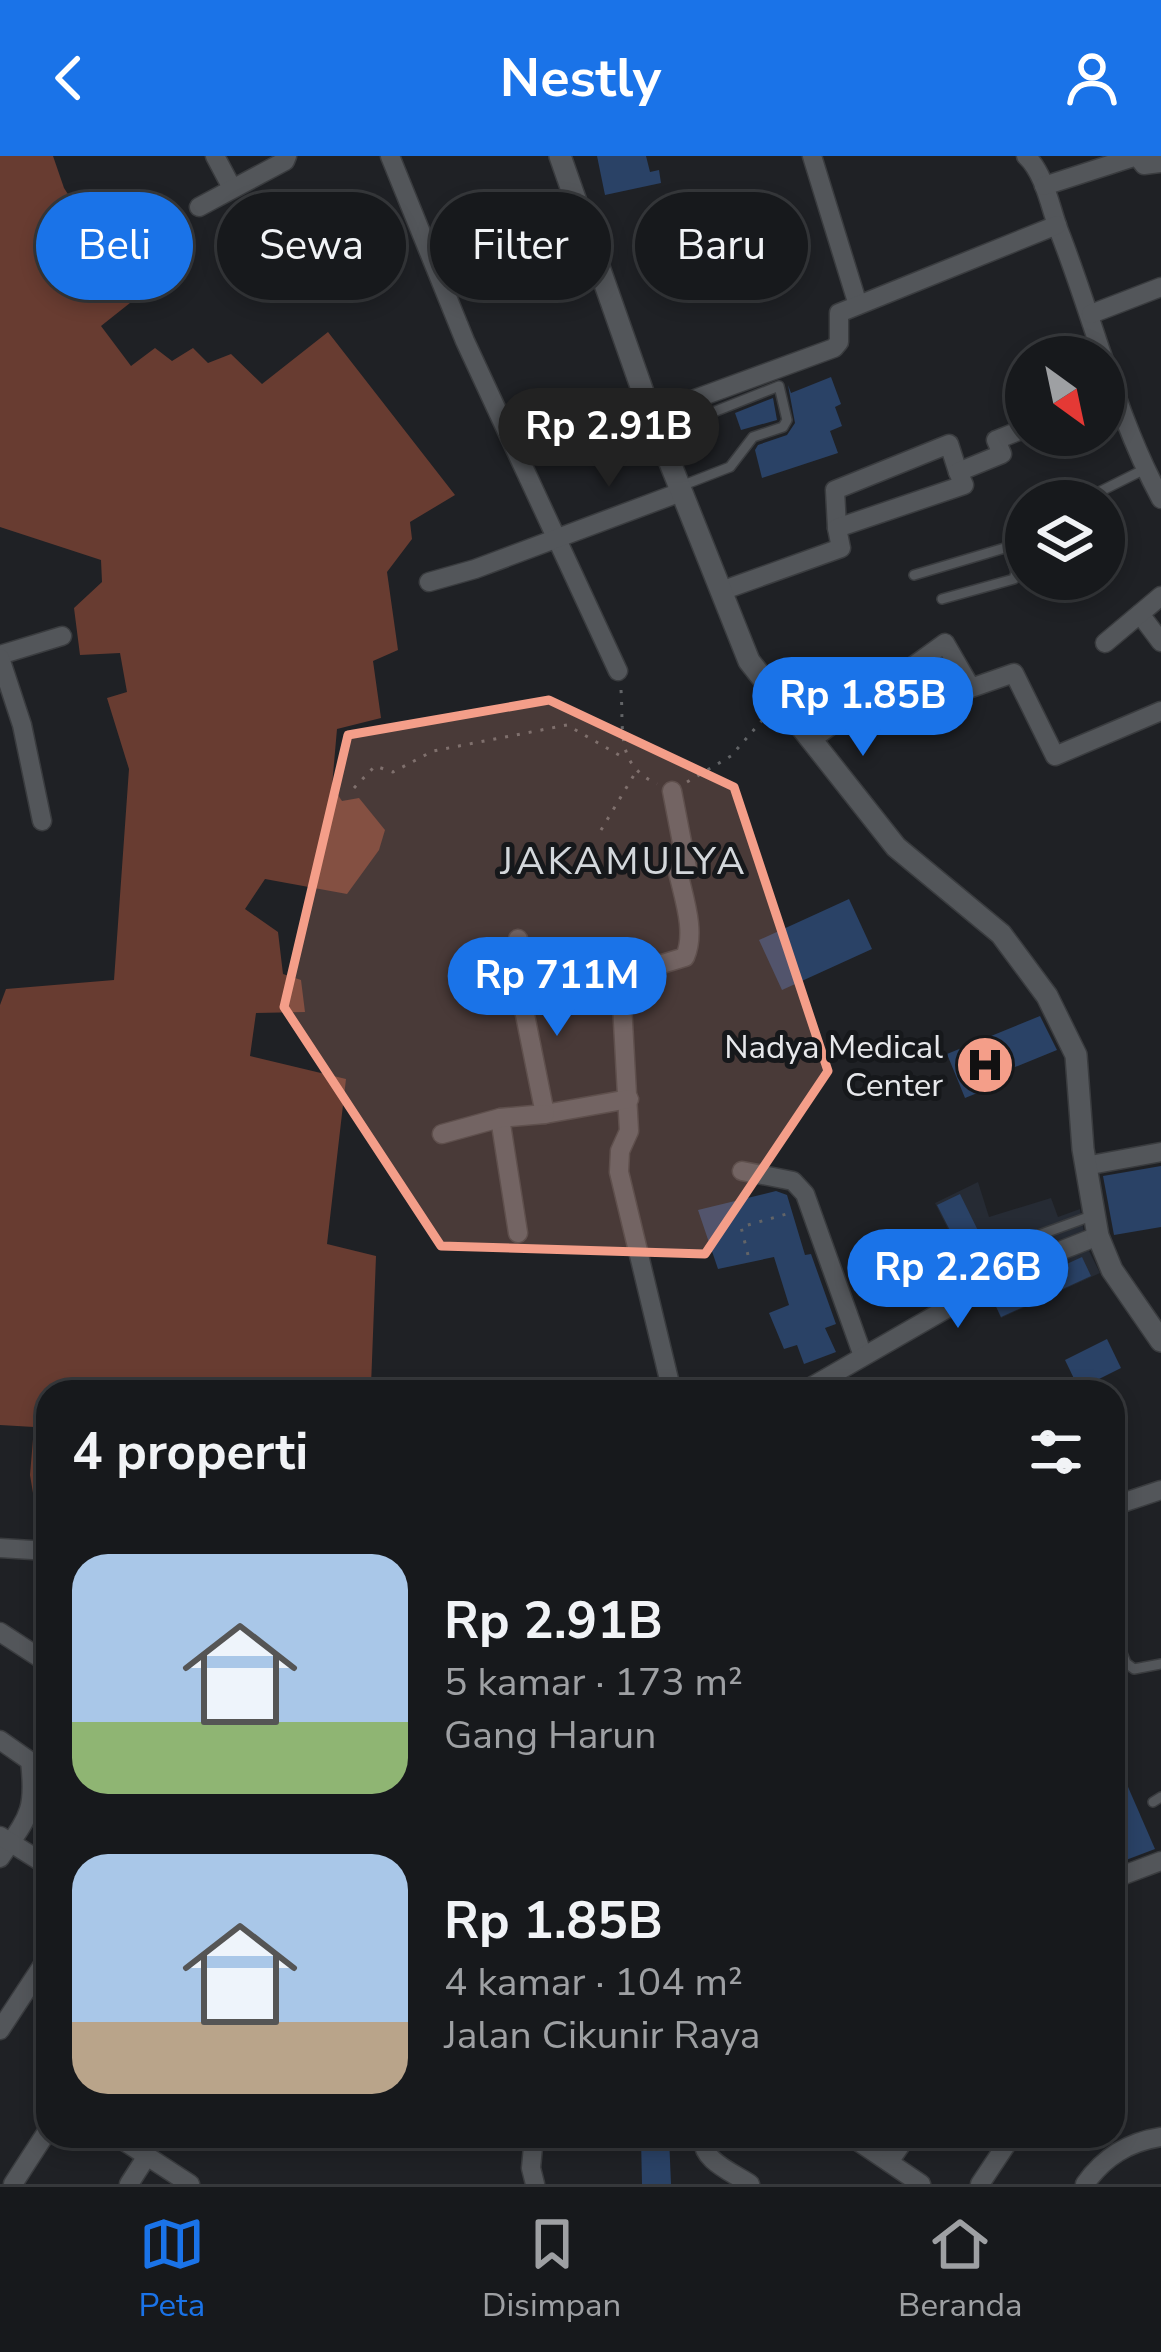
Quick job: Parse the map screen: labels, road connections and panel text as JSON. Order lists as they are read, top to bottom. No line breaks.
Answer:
{"districts":["JAKAMULYA"],"places":{"hospital":["Nadya Medical Center"]},"north":"bottom right","page":{"header":"Nestly","chip":["Beli","Sewa","Filter","Baru"],"price":["Rp 2.91B","Rp 1.85B","Rp 711M","Rp 2.26B"],"heading":"4 properti","list":[{"name":"Rp 2.91B","note":"5 kamar · 173 m² · Gang Harun"},{"name":"Rp 1.85B","note":"4 kamar · 104 m² · Jalan Cikunir Raya"}],"tabs":["Peta","Disimpan","Beranda"]}}
